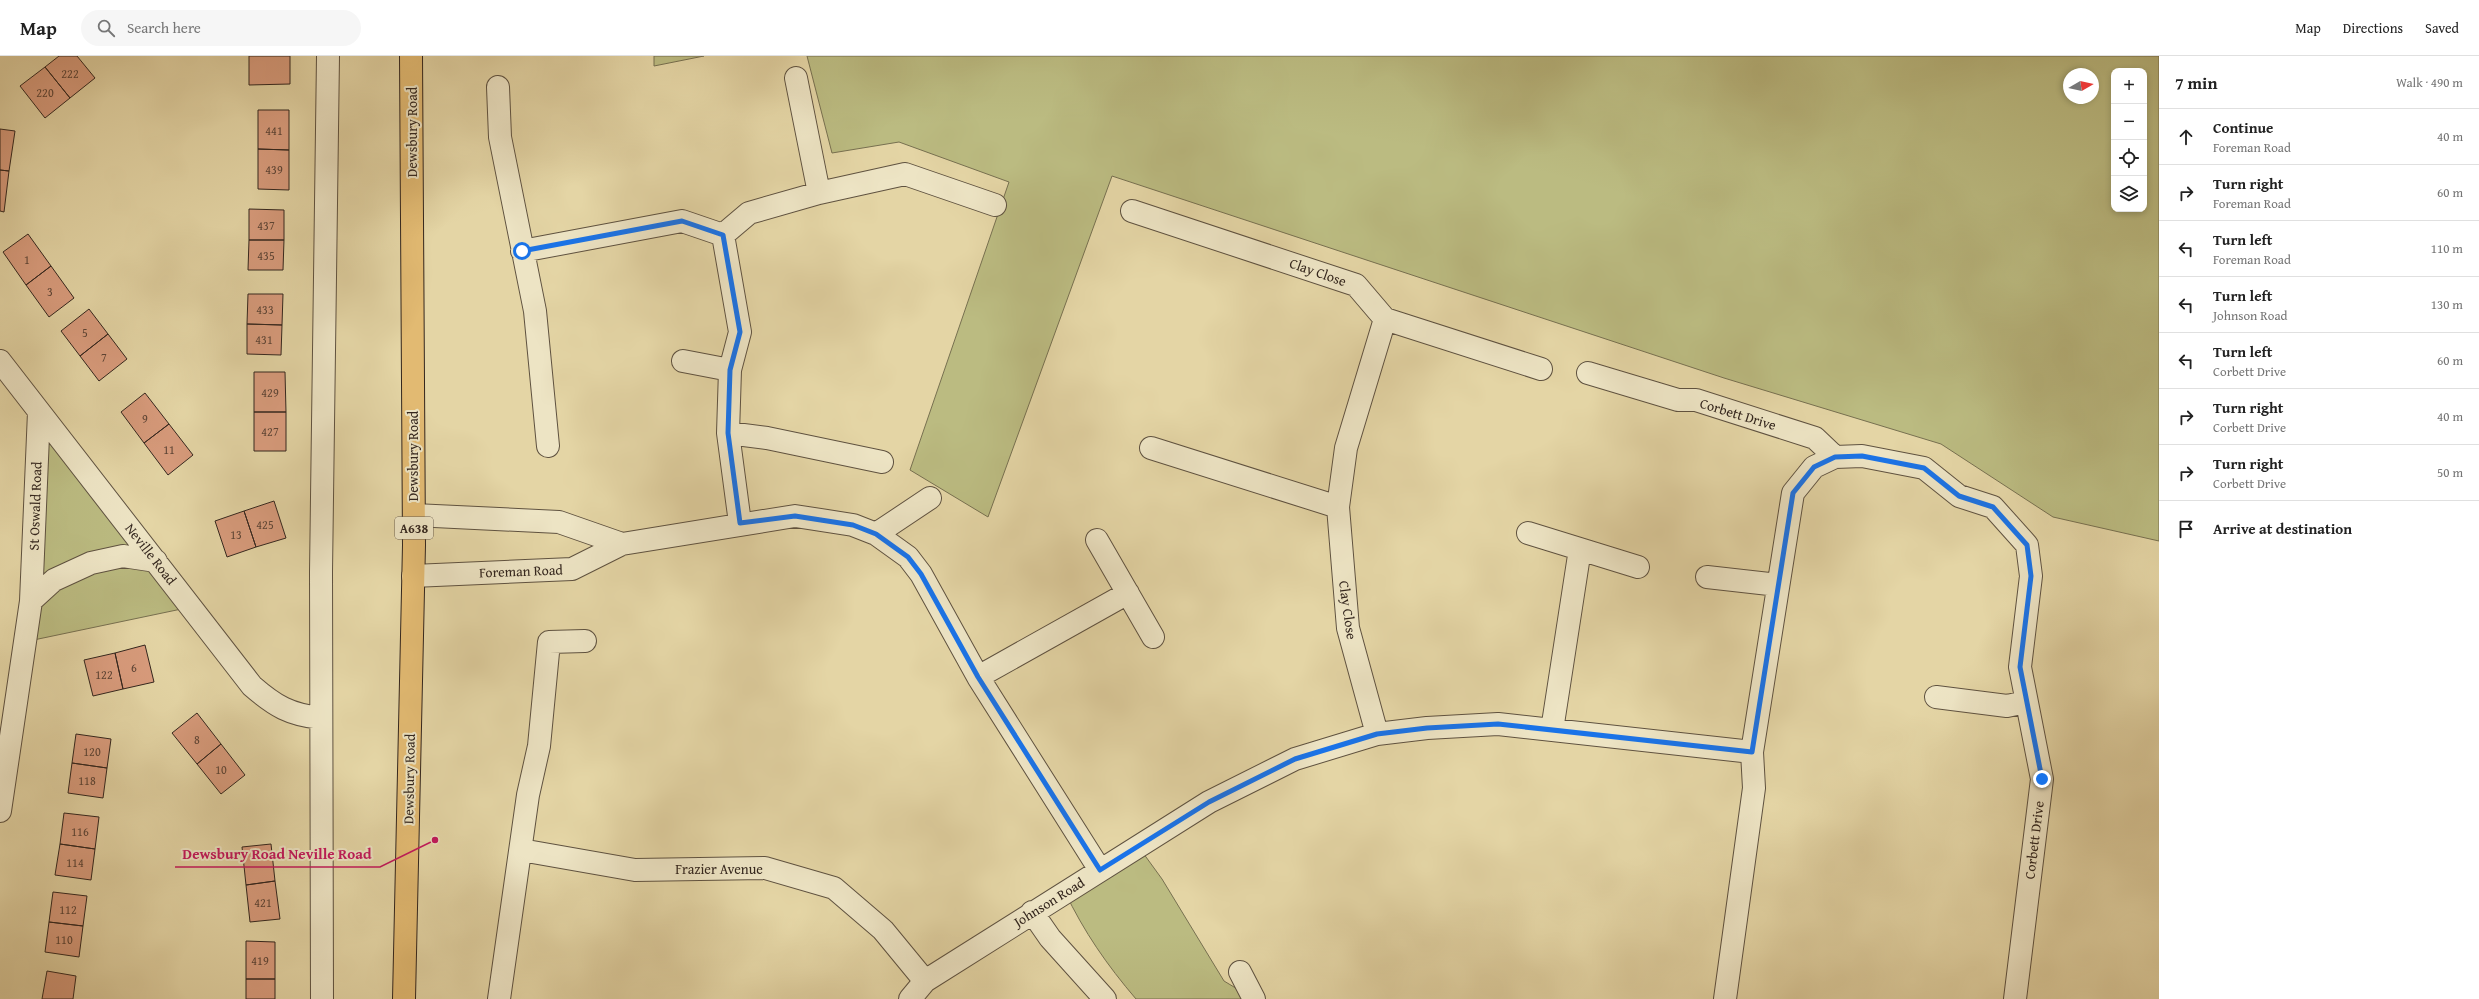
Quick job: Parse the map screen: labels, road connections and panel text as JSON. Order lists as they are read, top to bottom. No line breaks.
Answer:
{"streets":{"highway":["Dewsbury Road","A638"],"street":["Clay Close","Corbett Drive","St Oswald Road","Neville Road","Foreman Road","Frazier Avenue","Johnson Road"]},"crossings":[["Dewsbury Road","Foreman Road"],["Clay Close","Johnson Road"],["Corbett Drive","Johnson Road"],["St Oswald Road","Neville Road"],["Foreman Road","Johnson Road"],["Frazier Avenue","Johnson Road"]],"places":["Dewsbury Road Neville Road"],"house_numbers":["222","220","441","439","437","435","1","3","433","5","431","7","429","9","427","11","425","13","6","122","8","120","10","118","116","114","421","112","110","419"],"north":"right","page":{"header":"Map","search":"Search here","nav":["Map","Directions","Saved"],"heading":["7 min","Walk · 490 m"],"map_buttons":["+","−"],"list":[["Continue","Foreman Road","40 m"],["Turn right","Foreman Road","60 m"],["Turn left","Foreman Road","110 m"],["Turn left","Johnson Road","130 m"],["Turn left","Corbett Drive","60 m"],["Turn right","Corbett Drive","40 m"],["Turn right","Corbett Drive","50 m"],"Arrive at destination"]}}
